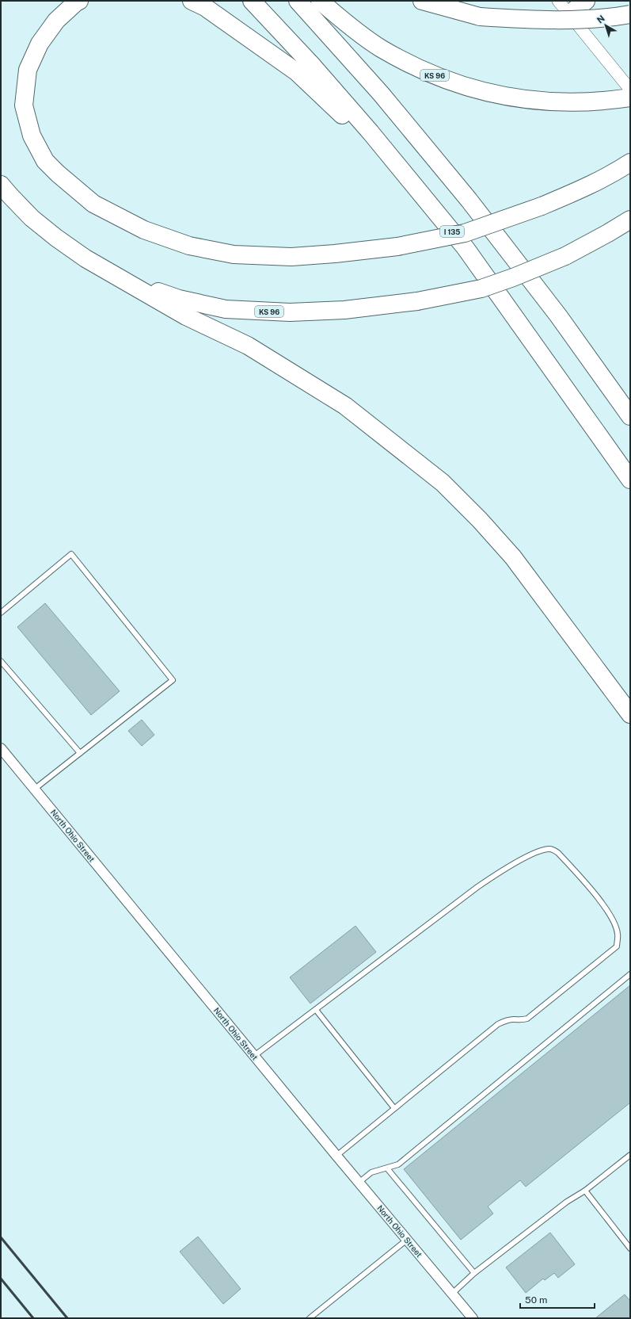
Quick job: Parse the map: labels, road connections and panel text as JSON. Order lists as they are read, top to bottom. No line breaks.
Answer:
{"streets":{"highway":["KS 96","I 135"],"street":["North Ohio Street"]},"scale_bar":"50 m","north":"top left"}
